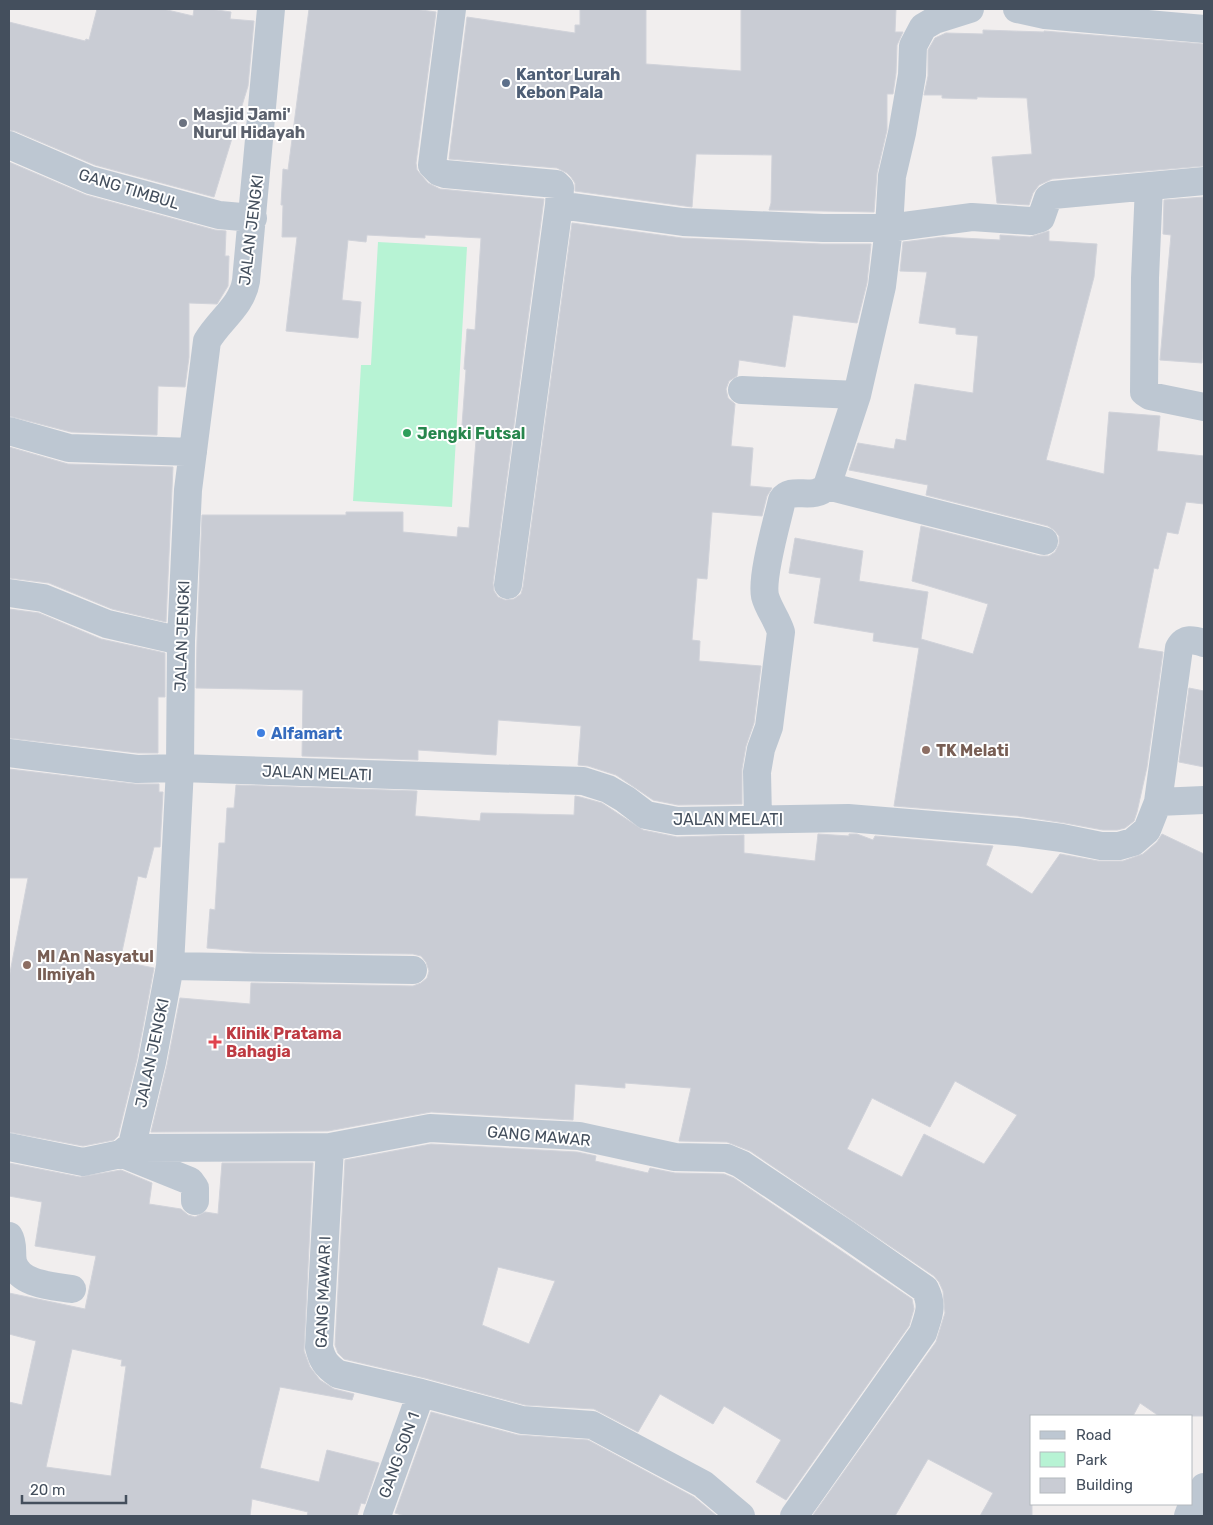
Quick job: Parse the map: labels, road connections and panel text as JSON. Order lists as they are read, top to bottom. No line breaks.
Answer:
{"streets":{"street":["GANG TIMBUL","JALAN JENGKI","JALAN MELATI","GANG MAWAR","GANG MAWAR I","GANG SON 1"]},"crossings":[["GANG TIMBUL","JALAN JENGKI"],["JALAN JENGKI","JALAN MELATI"],["JALAN JENGKI","GANG MAWAR"],["GANG MAWAR","GANG MAWAR I"],["GANG MAWAR I","GANG SON 1"]],"places":{"other":["Kantor Lurah Kebon Pala","Masjid Jami' Nurul Hidayah","Jengki Futsal","Alfamart","TK Melati","MI An Nasyatul Ilmiyah"],"health":["Klinik Pratama Bahagia"]},"legend":["Road","Park","Building"],"scale_bar":"20 m"}
